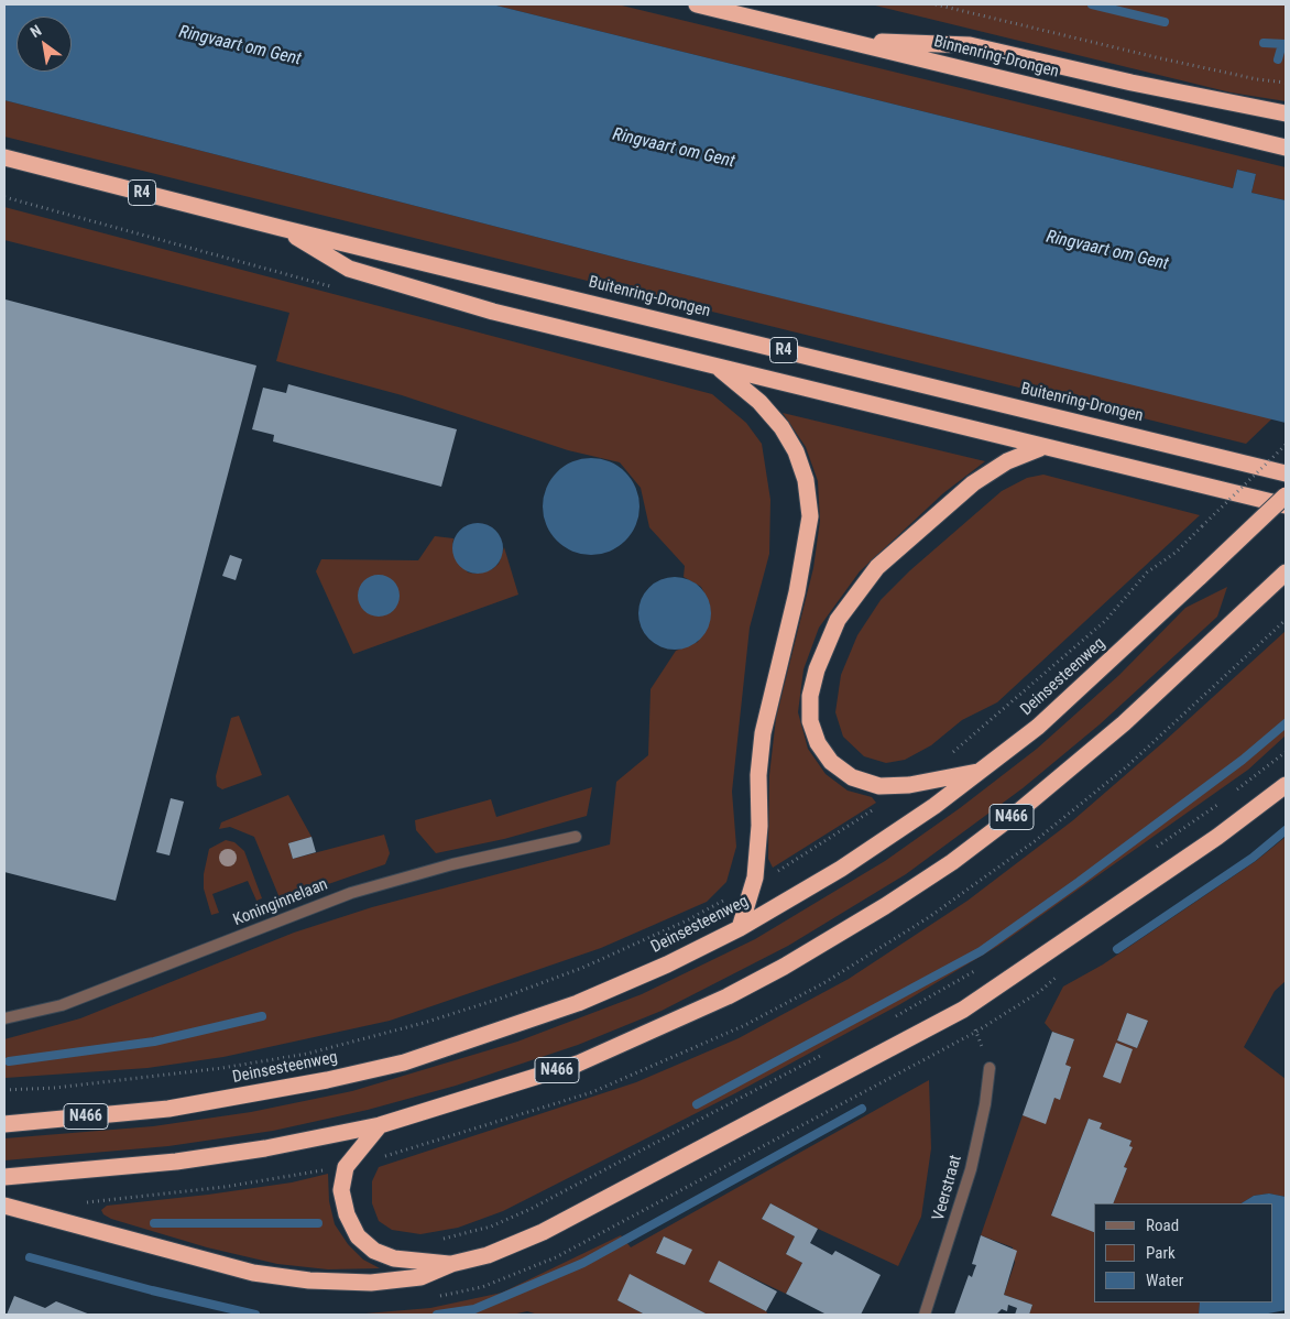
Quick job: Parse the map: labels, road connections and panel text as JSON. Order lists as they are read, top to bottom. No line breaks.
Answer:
{"streets":{"highway":["Binnenring-Drongen","R4","Buitenring-Drongen","Deinsesteenweg","N466"],"street":["Koninginnelaan","Veerstraat"]},"water":["Ringvaart om Gent"],"legend":["Road","Park","Water"],"north":"top left"}
